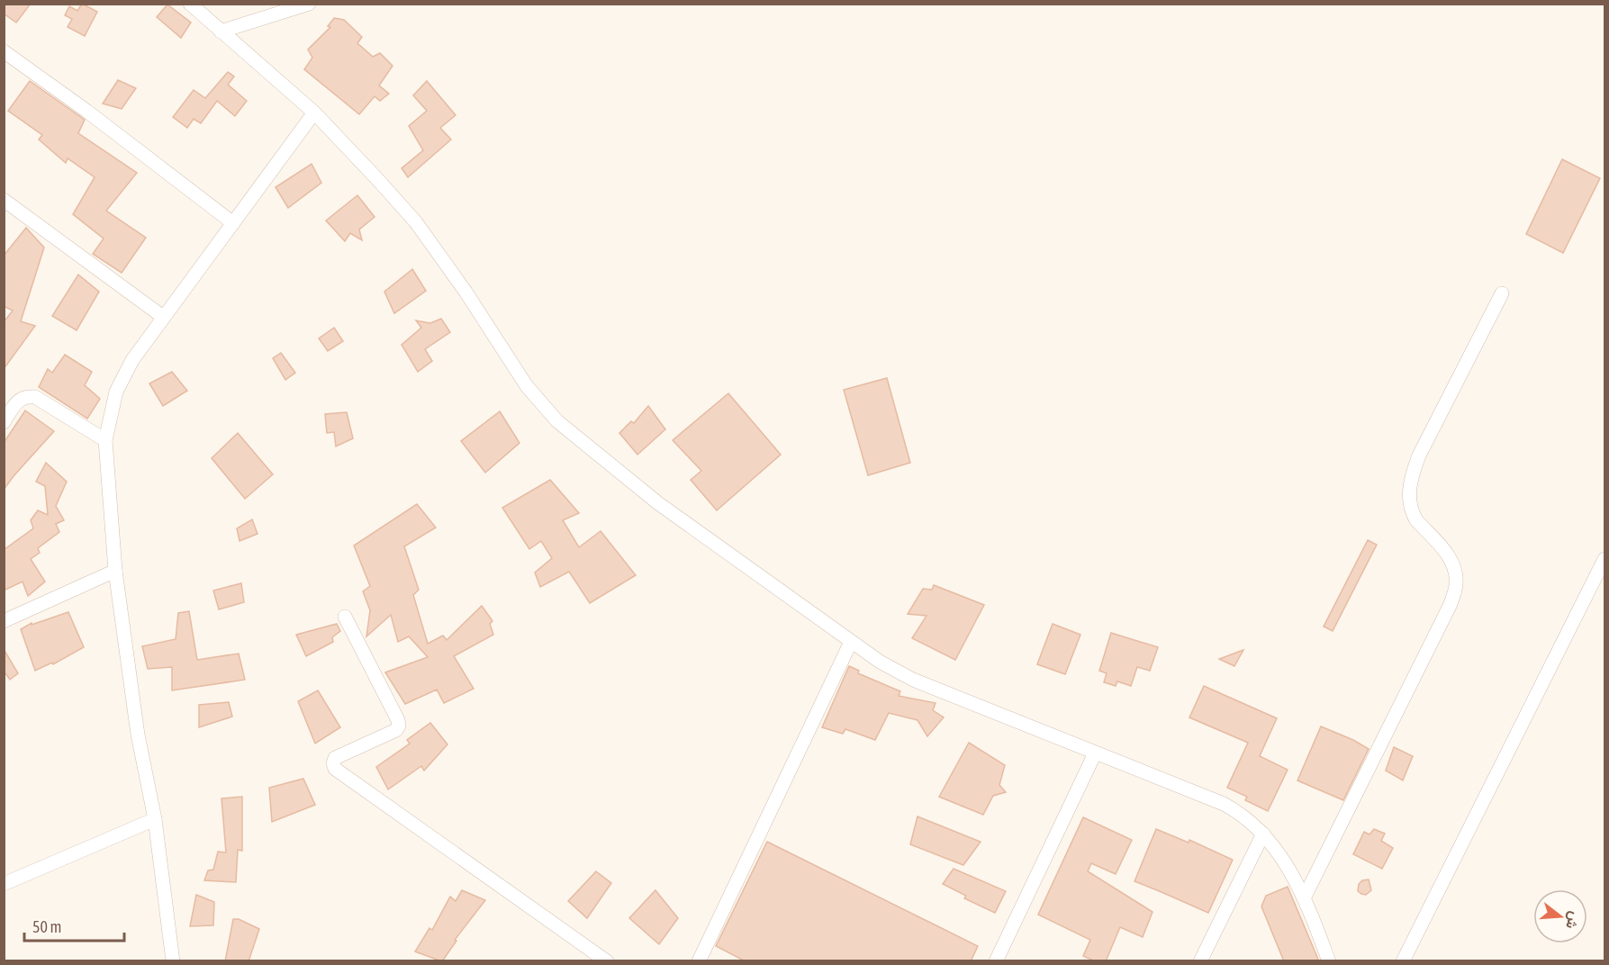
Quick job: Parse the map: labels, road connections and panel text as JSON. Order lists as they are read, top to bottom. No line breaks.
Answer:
{"scale_bar":"50 m","north":"right"}
